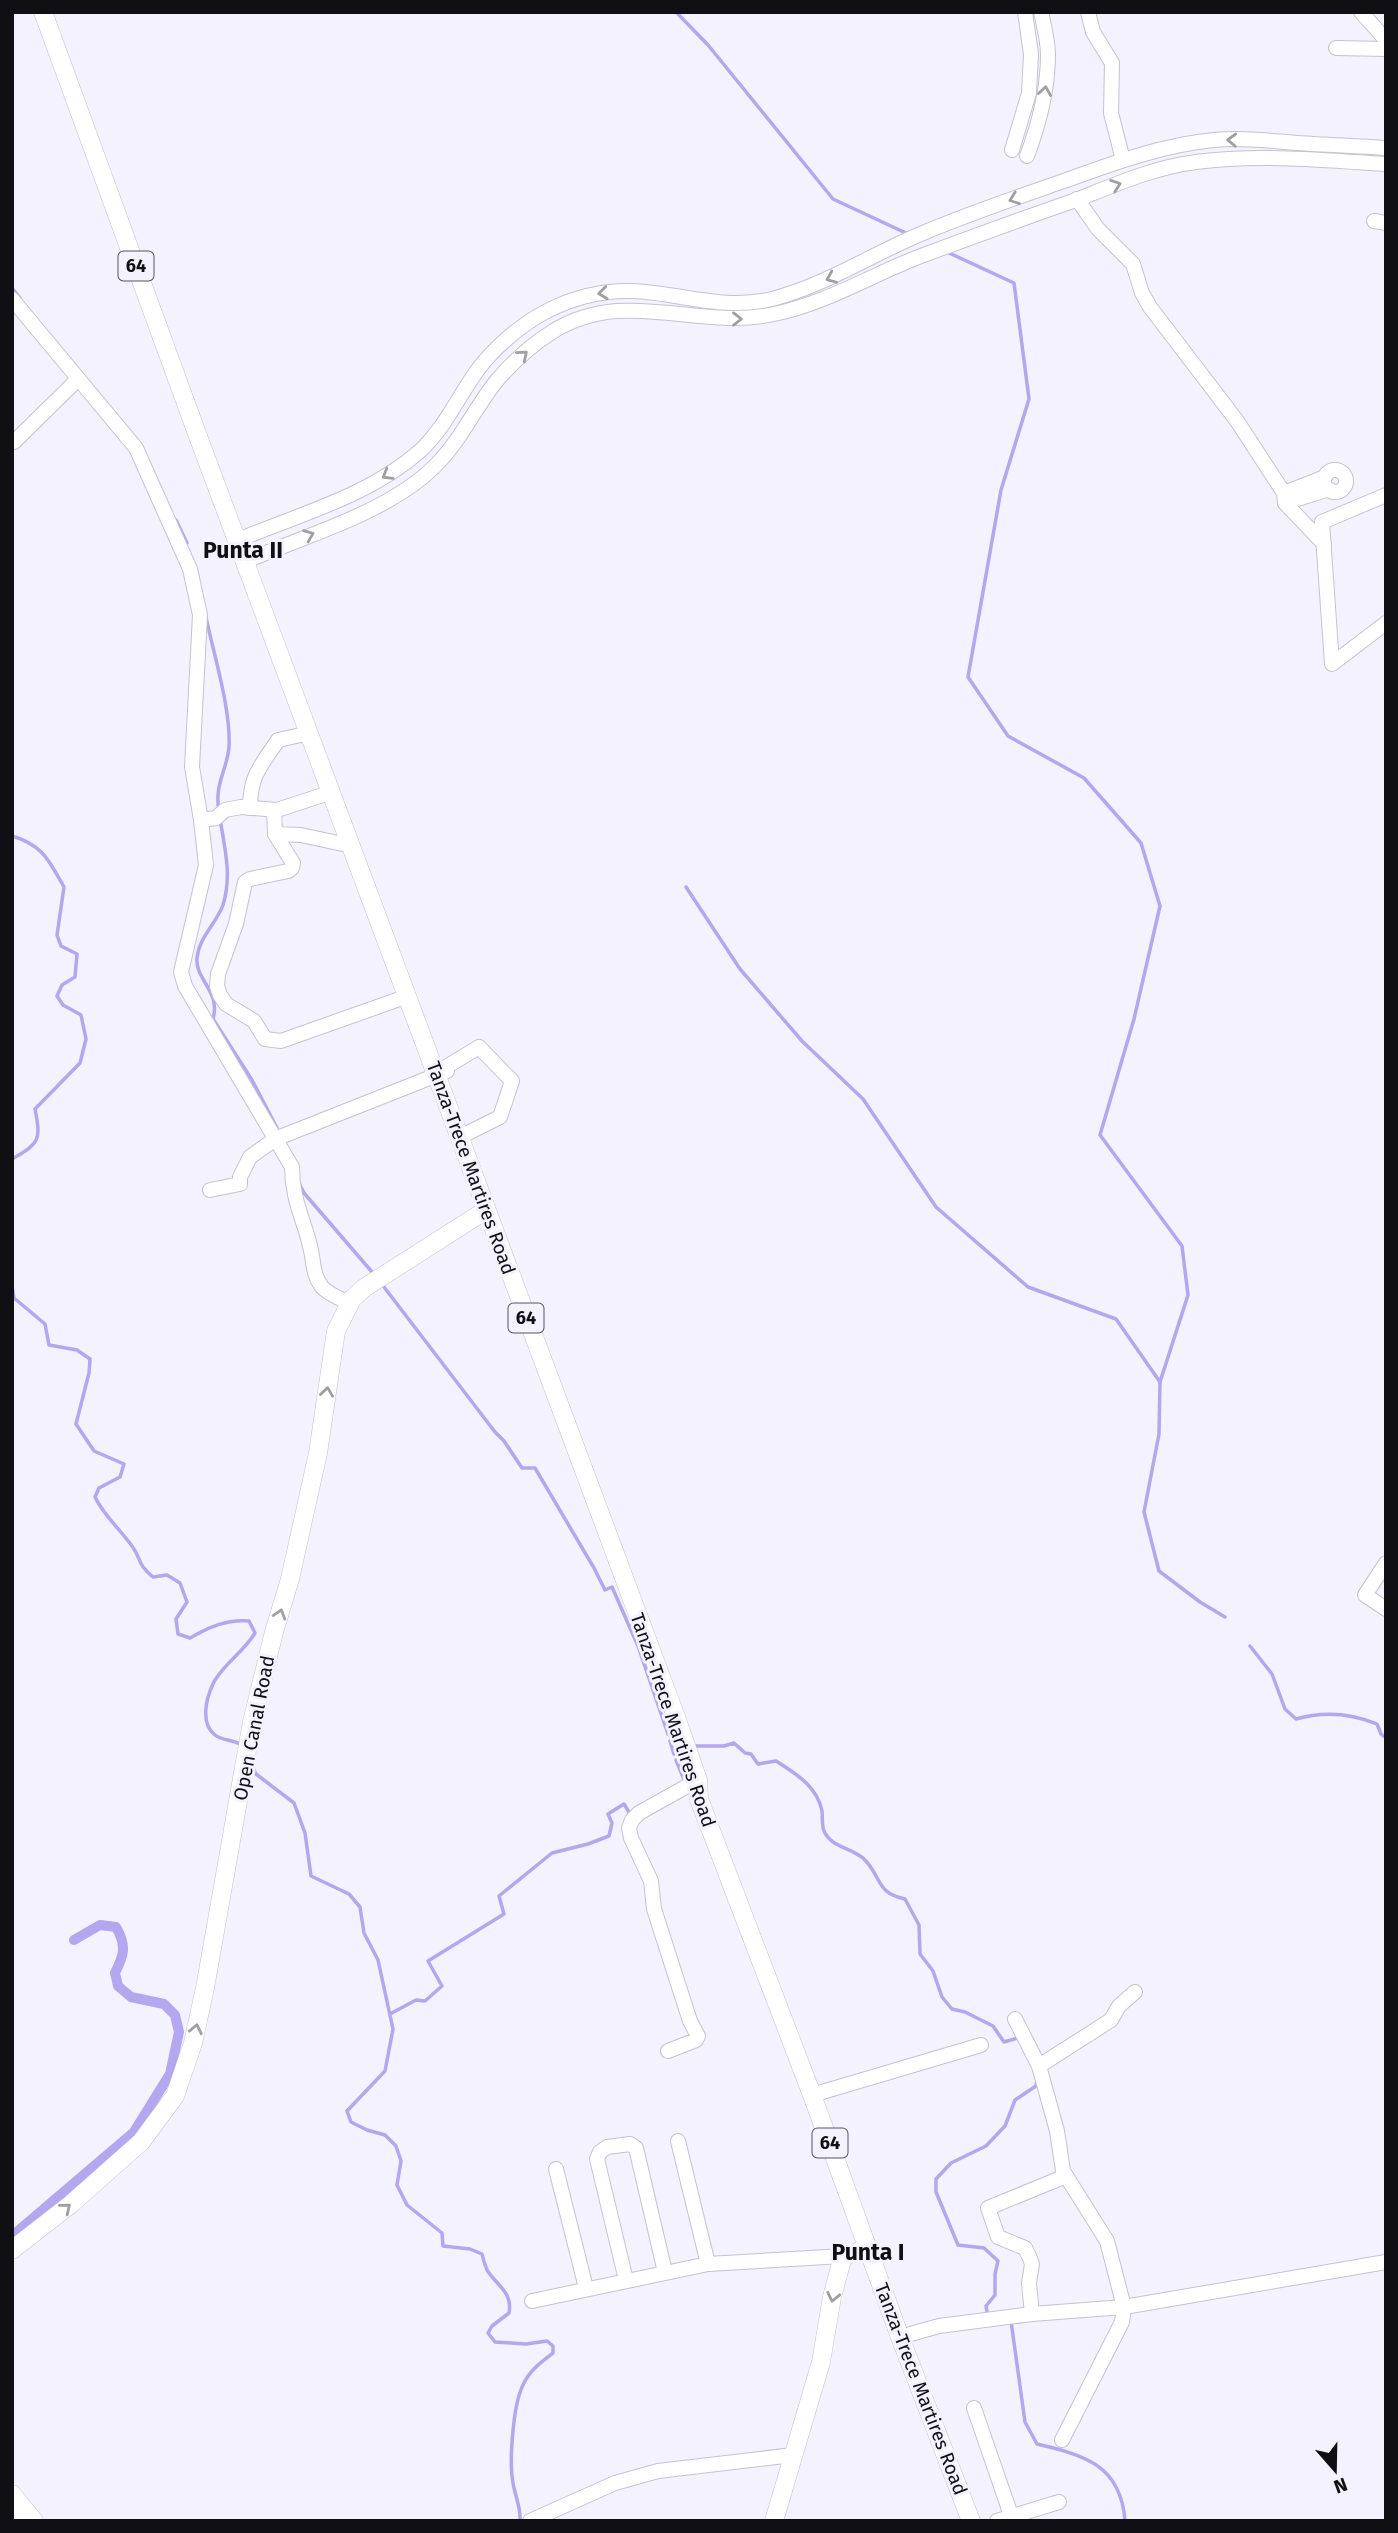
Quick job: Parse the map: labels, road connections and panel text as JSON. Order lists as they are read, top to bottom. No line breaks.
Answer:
{"streets":{"main road":["64","Tanza-Trece Martires Road","Open Canal Road"]},"crossings":[["Tanza-Trece Martires Road","Open Canal Road"]],"one_way":["Open Canal Road"],"districts":["Punta II","Punta I"],"north":"bottom"}
